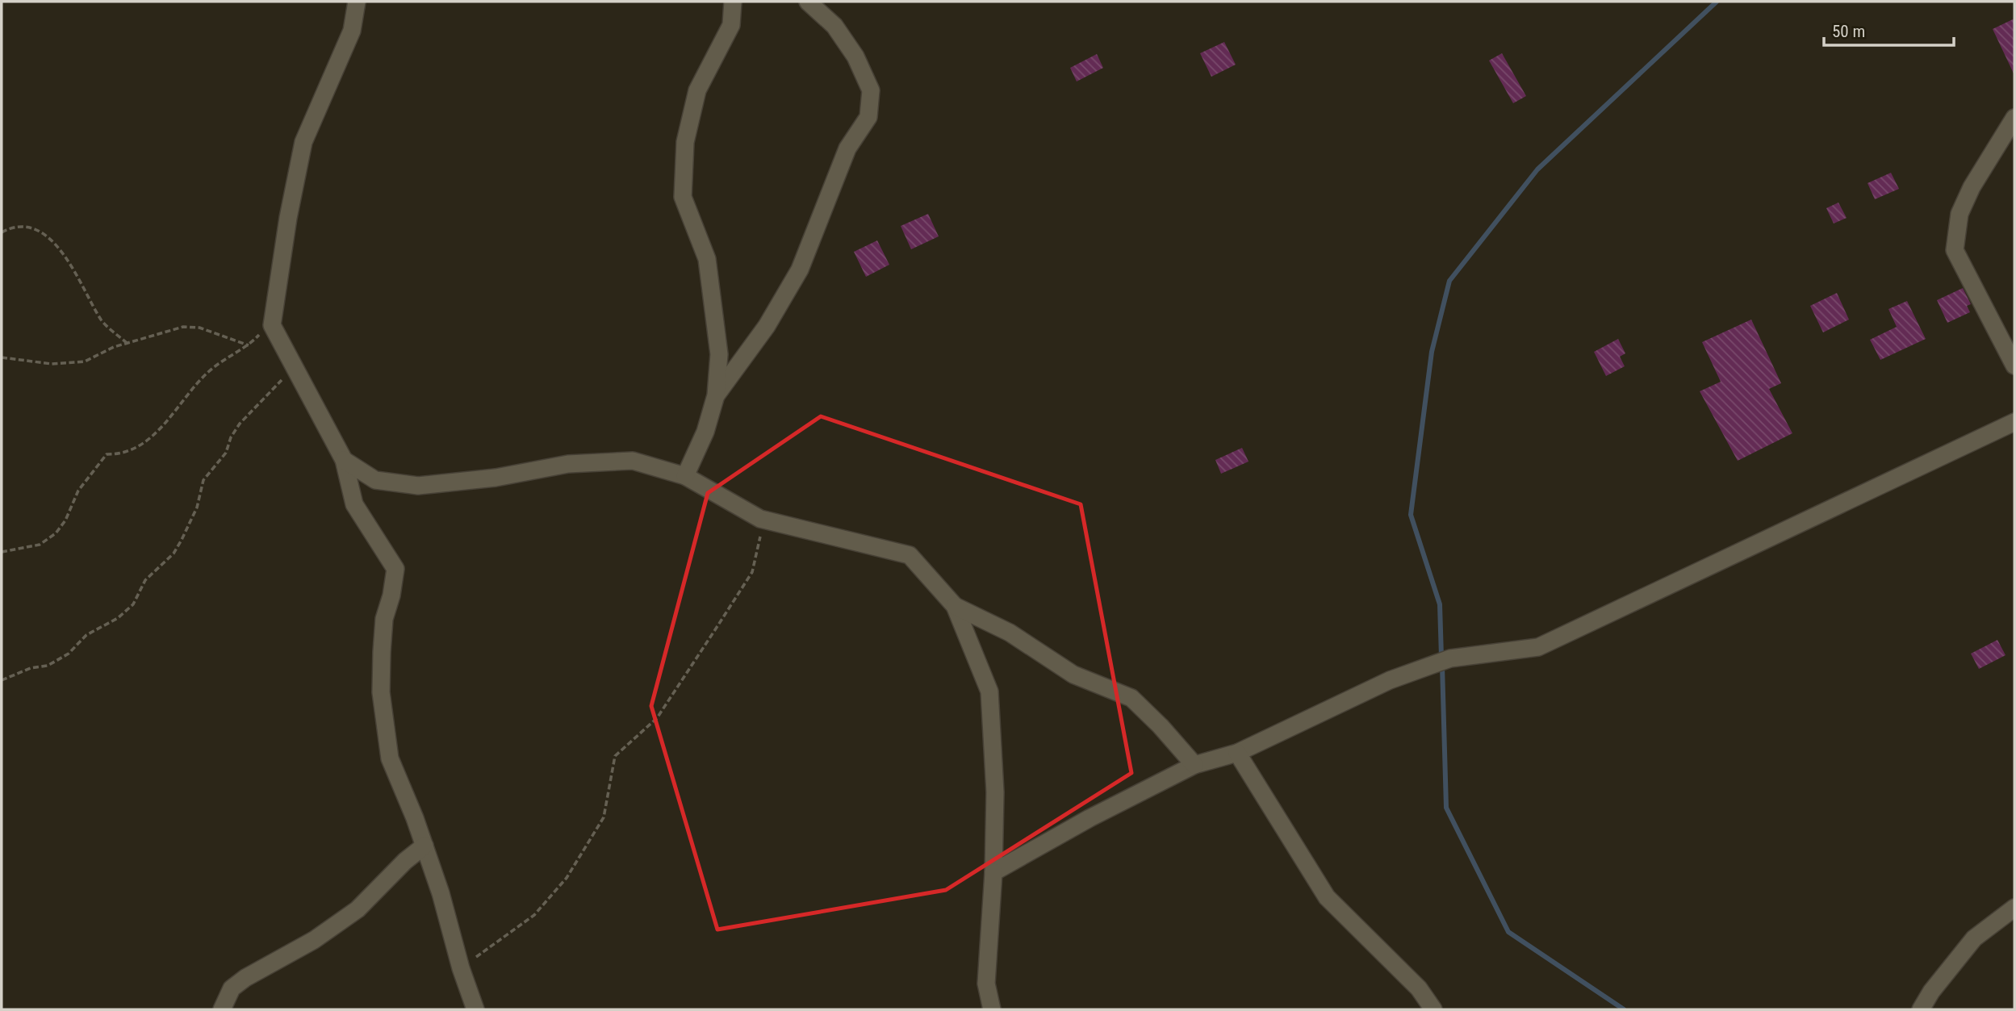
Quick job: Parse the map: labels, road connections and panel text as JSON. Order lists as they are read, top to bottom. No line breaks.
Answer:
{"scale_bar":"50 m"}
